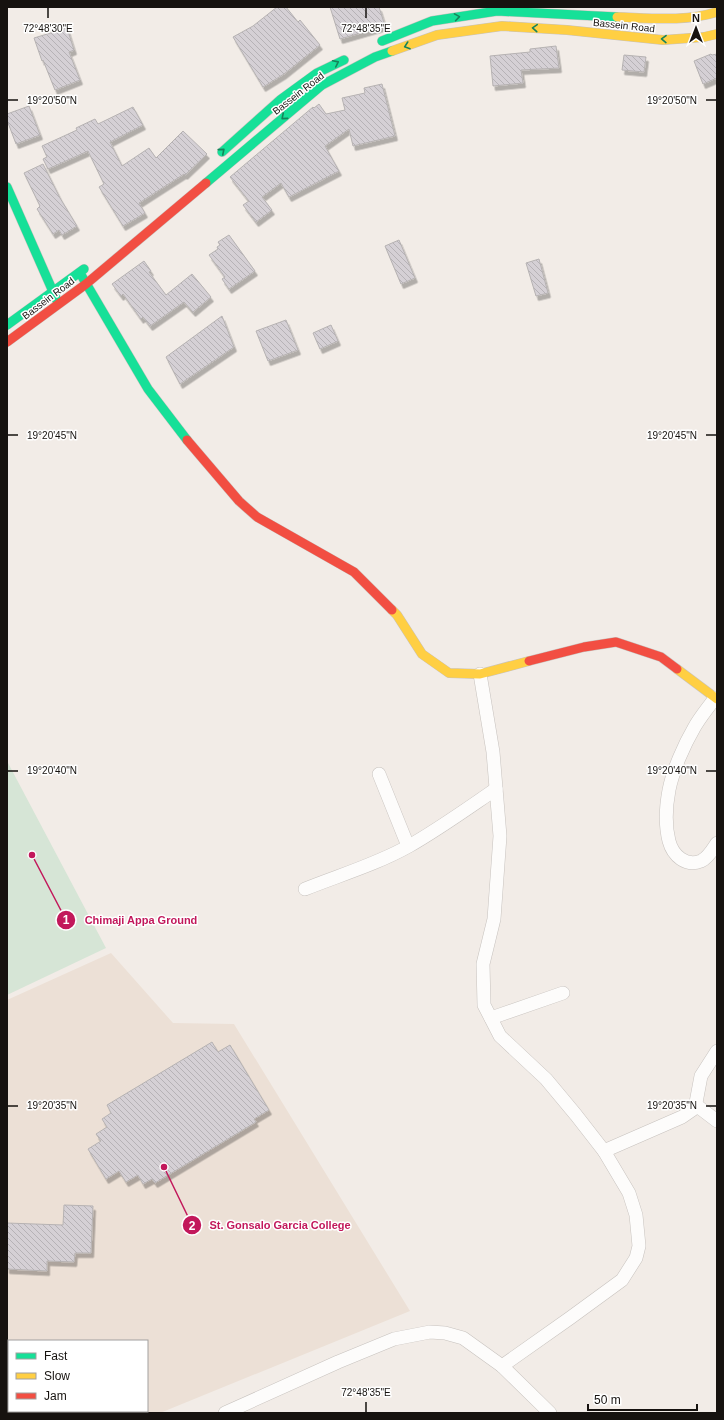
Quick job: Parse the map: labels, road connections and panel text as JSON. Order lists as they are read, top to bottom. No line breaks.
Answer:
{"streets":{"main road":["Bassein Road"]},"places":["Chimaji Appa Ground","St. Gonsalo Garcia College"],"legend":["Fast","Slow","Jam"],"scale_bar":"50 m","north":"top","coordinates":["72°48'30\"E","72°48'35\"E","19°20'50\"N","19°20'45\"N","19°20'40\"N","19°20'35\"N"]}
